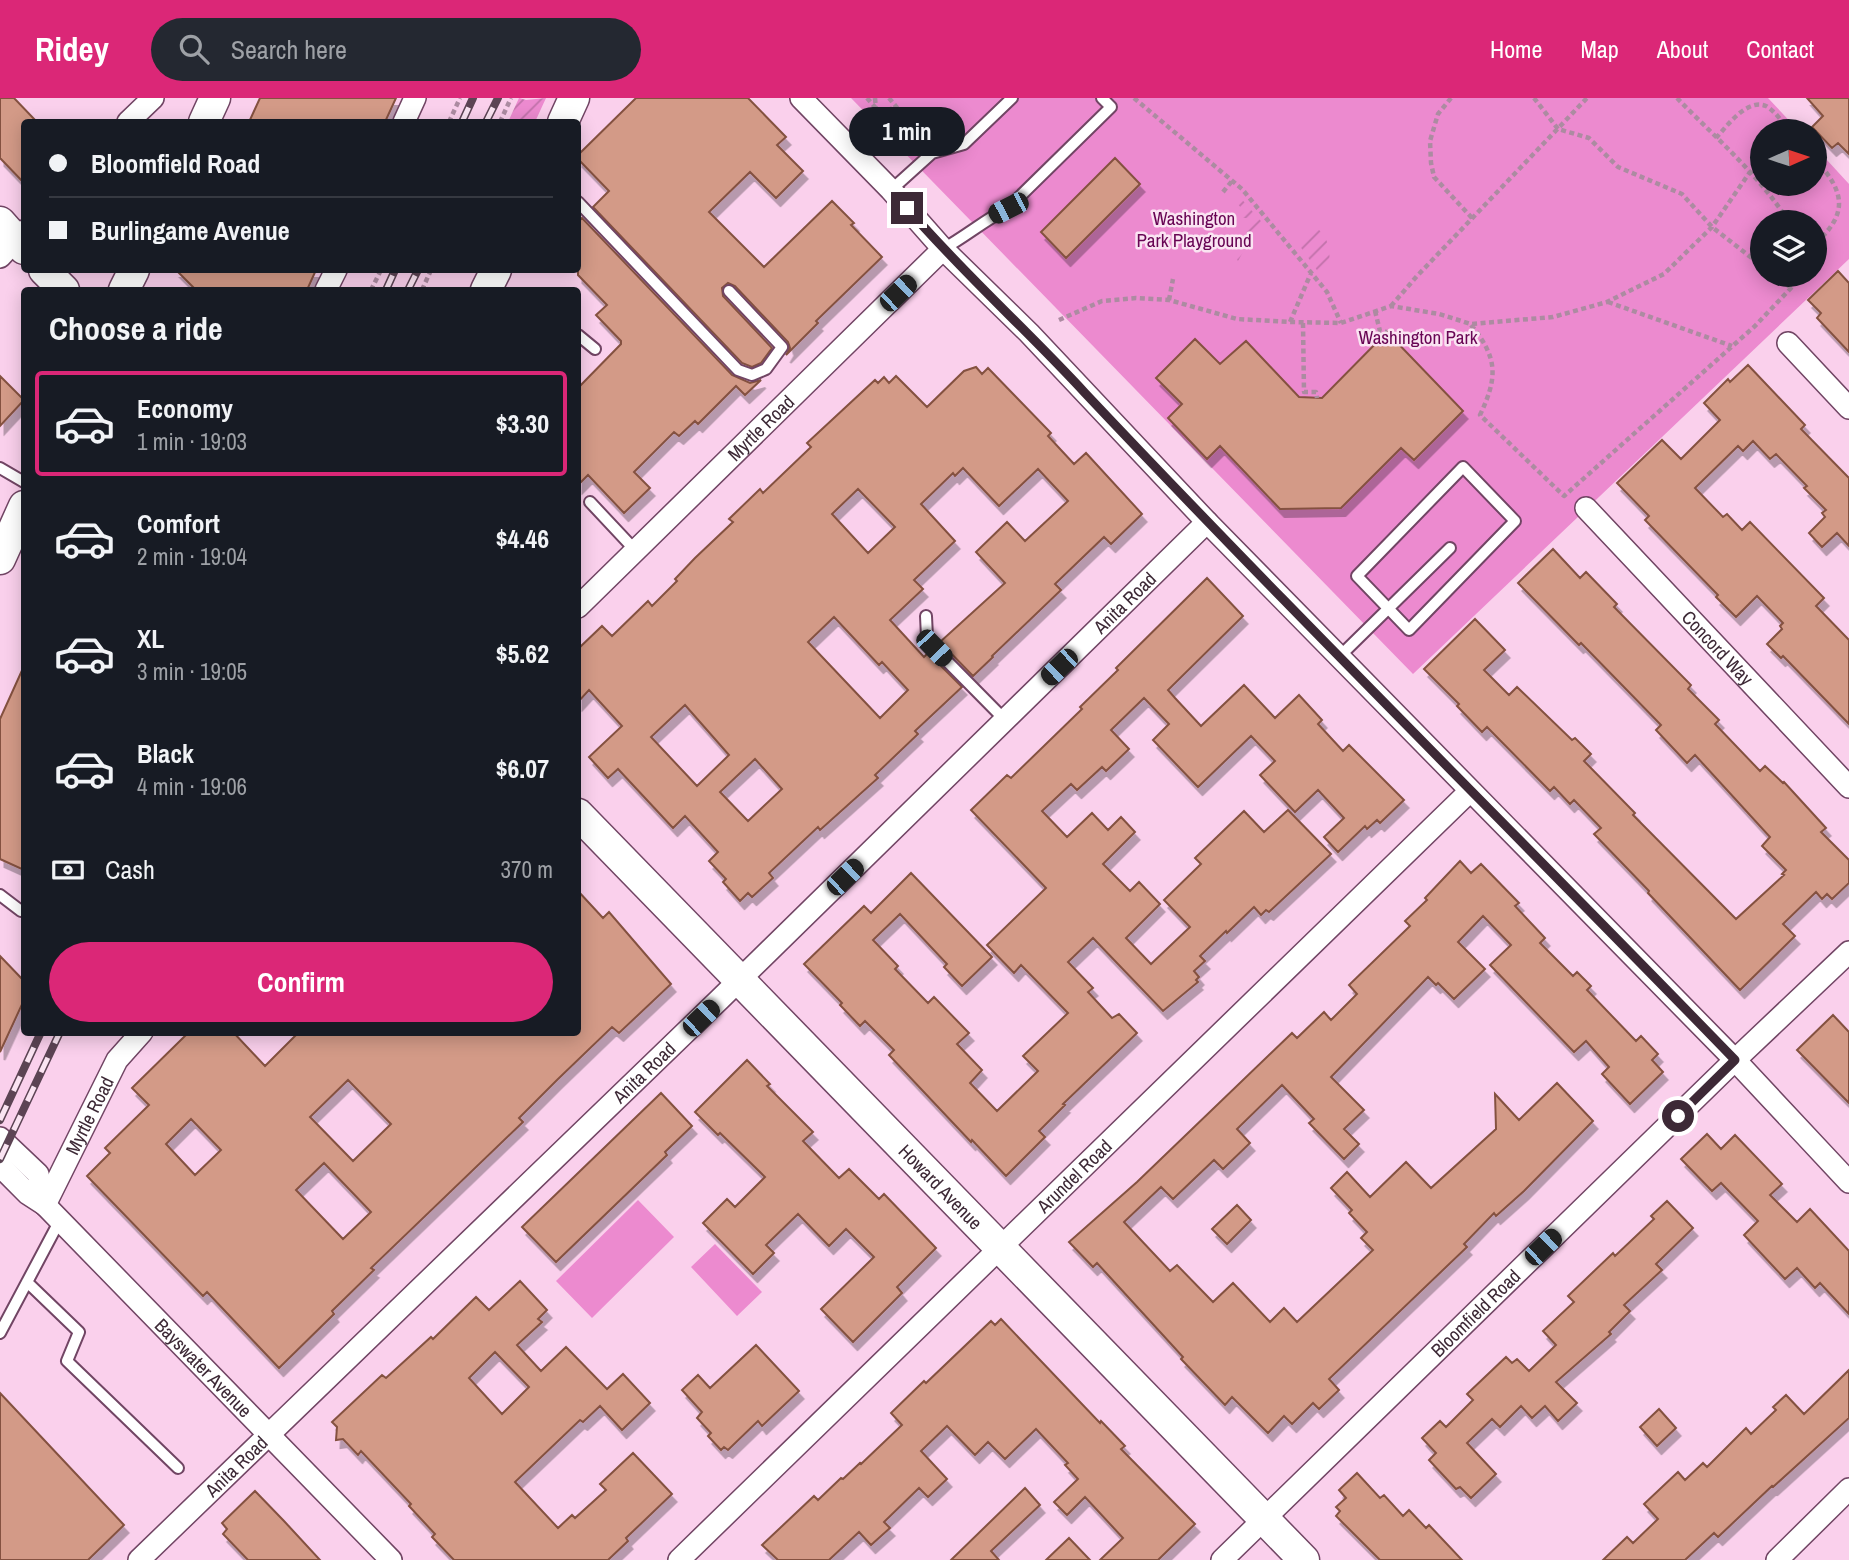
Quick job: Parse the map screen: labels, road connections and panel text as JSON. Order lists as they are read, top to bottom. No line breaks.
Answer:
{"streets":{"street":["Myrtle Road","Anita Road","Concord Way","Arundel Road","Howard Avenue","Bloomfield Road","Bayswater Avenue"]},"crossings":[["Myrtle Road","Bayswater Avenue"],["Anita Road","Howard Avenue"],["Anita Road","Bayswater Avenue"],["Arundel Road","Howard Avenue"],["Howard Avenue","Bloomfield Road"]],"parks":["Washington Park Playground","Washington Park"],"north":"right","page":{"header":"Ridey","search":"Search here","nav":["Home","Map","About","Contact"],"bubble":"1 min","banner":["Bloomfield Road","Burlingame Avenue"],"heading":"Choose a ride","list":[{"name":"Economy","note":"1 min · 19:03","value":"$3.30"},{"name":"Comfort","note":"2 min · 19:04","value":"$4.46"},{"name":"XL","note":"3 min · 19:05","value":"$5.62"},{"name":"Black","note":"4 min · 19:06","value":"$6.07"}],"pay":["Cash","370 m"],"buttons":"Confirm"}}
